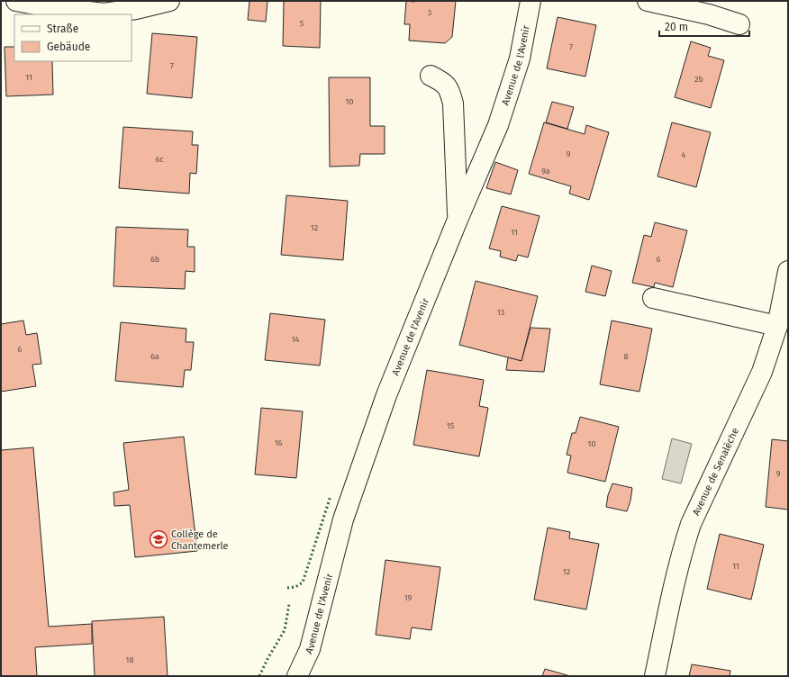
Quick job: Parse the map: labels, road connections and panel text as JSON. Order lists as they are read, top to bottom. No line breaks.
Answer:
{"streets":{"street":["Avenue de l'Avenir","Avenue de Senalèche"]},"places":{"school or university":["Collège de Chantemerle"]},"house_numbers":["3","5","7","7","11","2b","10","9","4","6c","9a","12","11","6b","6","13","14","6","6a","8","15","16","10","9","11","12","19","18"],"legend":["Straße","Gebäude"],"scale_bar":"20 m"}
